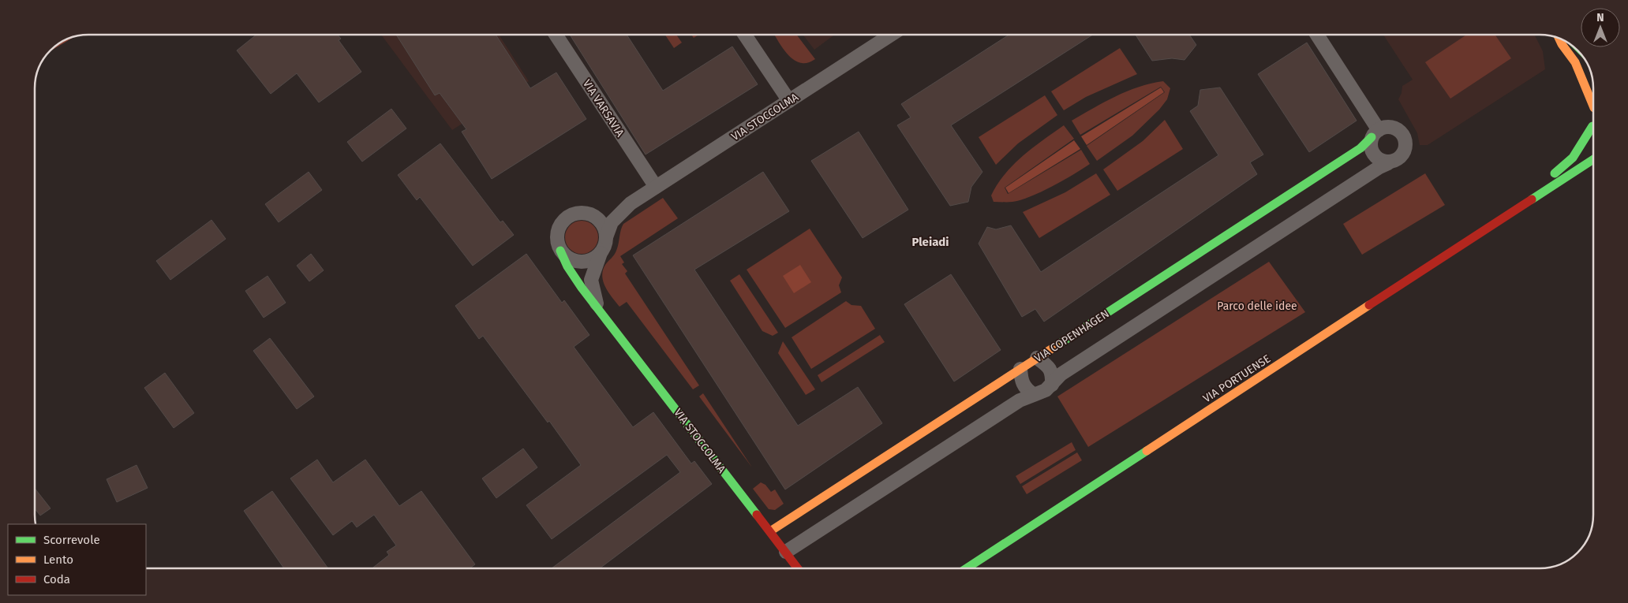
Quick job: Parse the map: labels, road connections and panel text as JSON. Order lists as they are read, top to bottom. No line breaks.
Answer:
{"streets":{"street":["VIA VARSAVIA","VIA STOCCOLMA","VIA COPENHAGEN","VIA PORTUENSE"]},"crossings":[["VIA VARSAVIA","VIA STOCCOLMA"],["VIA STOCCOLMA","VIA COPENHAGEN"]],"districts":["Pleiadi"],"parks":["Parco delle idee"],"legend":["Scorrevole","Lento","Coda"],"north":"top"}
